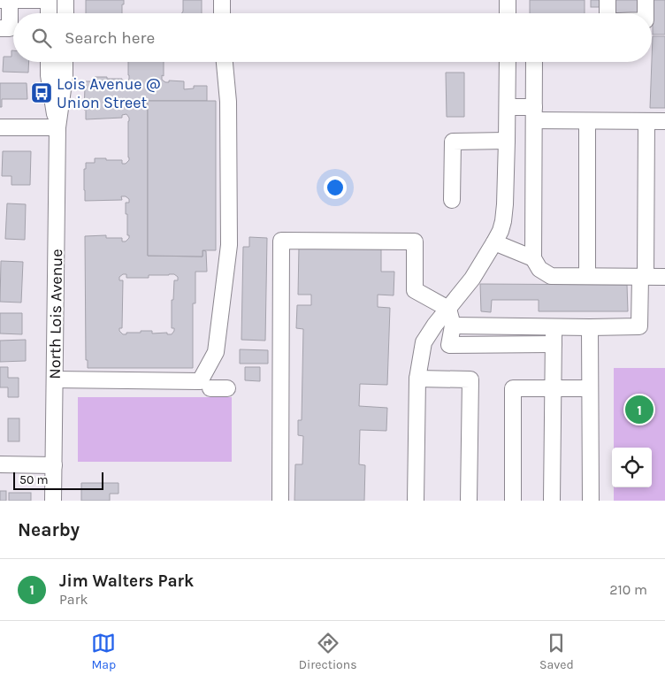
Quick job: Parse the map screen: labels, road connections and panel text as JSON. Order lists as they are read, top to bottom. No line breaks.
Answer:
{"streets":{"street":["North Lois Avenue"]},"places":{"bus stop":["Lois Avenue @ Union Street"]},"scale_bar":"50 m","page":{"search":"Search here","pins":"1","scale":"50 m","heading":"Nearby","list":[{"mark":"1","name":"Jim Walters Park","note":"Park","value":"210 m"}],"nav":["Map","Directions","Saved"]}}
